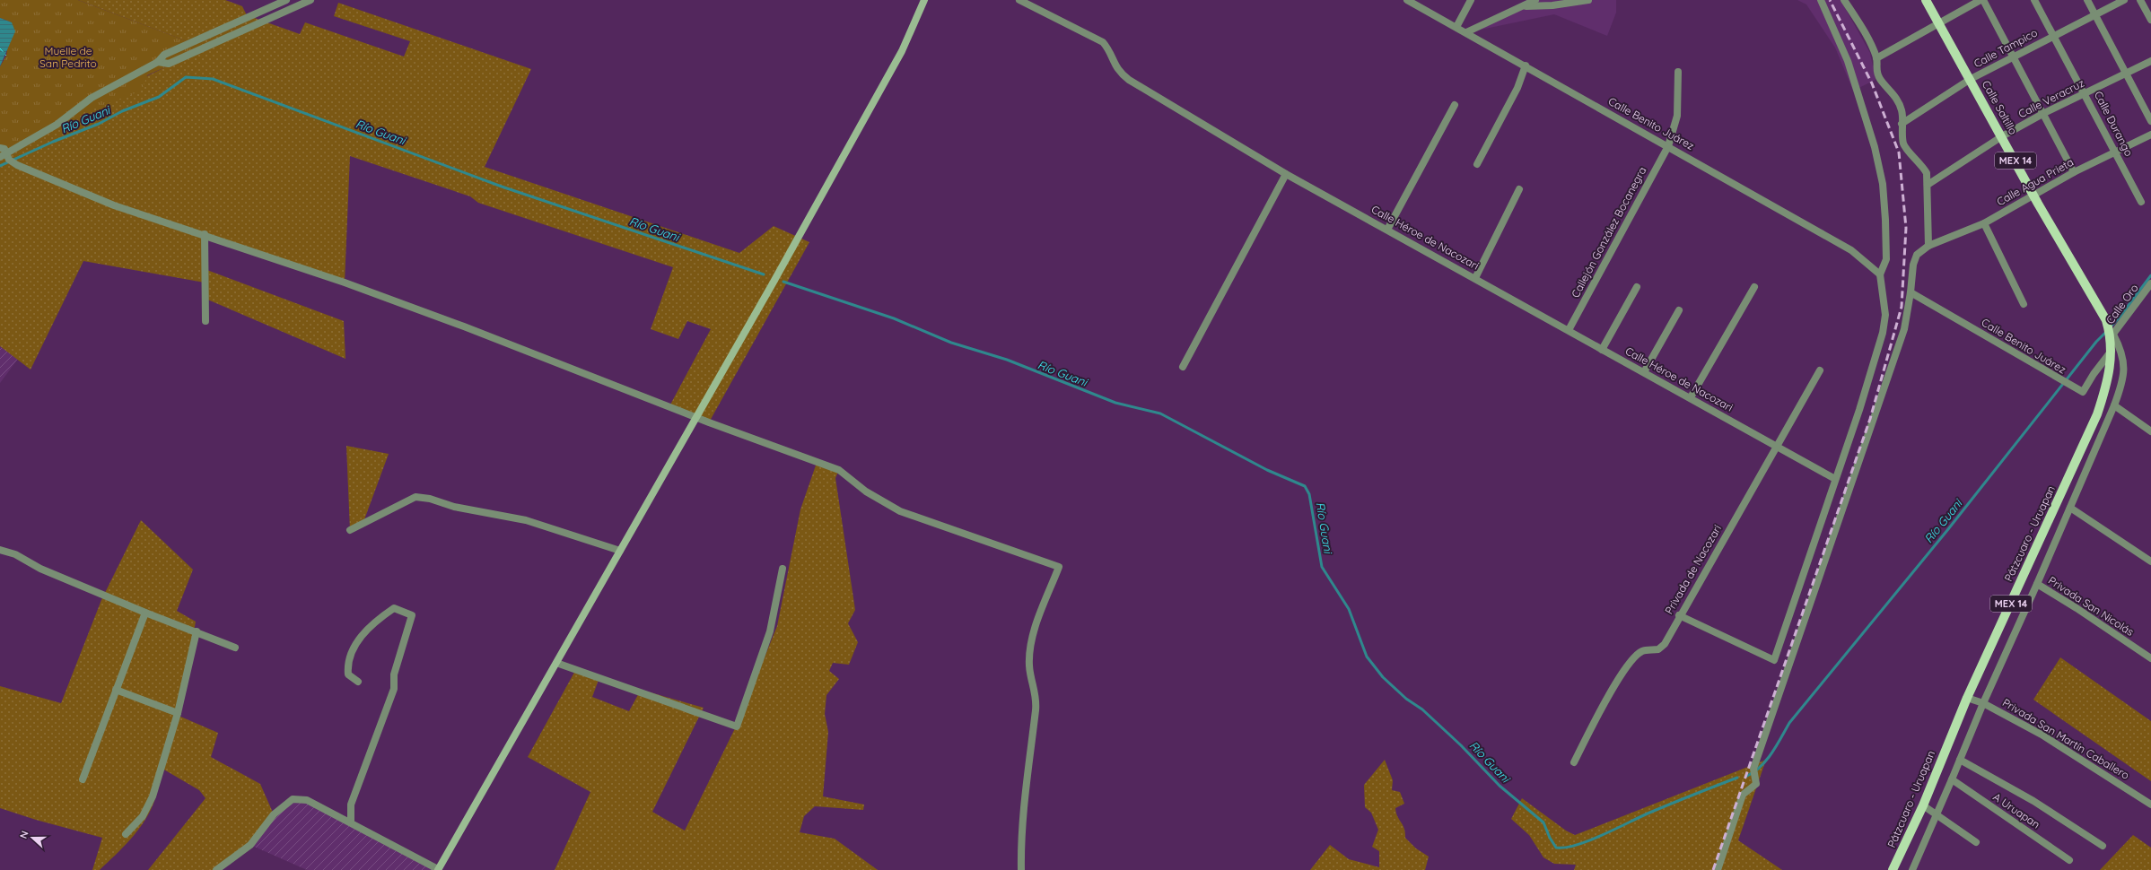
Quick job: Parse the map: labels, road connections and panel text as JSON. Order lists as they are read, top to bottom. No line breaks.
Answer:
{"streets":{"main road":["Calle Saltillo","MEX 14","Pátzcuaro - Uruapan"],"street":["Calle Tampico","Calle Veracruz","Calle Benito Juárez","Calle Durango","Calle Agua Prieta","Callejón González Bocanegra","Calle Héroe de Nacozari","Calle Oro","Privada de Nacozari","Privada San Nicolás","Privada San Martín Caballero","A Uruapan"]},"crossings":[["Calle Tampico","Calle Saltillo"],["Calle Tampico","Calle Durango"],["Calle Veracruz","Calle Saltillo"],["Calle Veracruz","Calle Durango"],["Calle Saltillo","Calle Agua Prieta"],["Calle Saltillo","Pátzcuaro - Uruapan"],["Calle Benito Juárez","Callejón González Bocanegra"],["Calle Benito Juárez","Pátzcuaro - Uruapan"],["Calle Durango","Calle Agua Prieta"],["Callejón González Bocanegra","Calle Héroe de Nacozari"],["Calle Héroe de Nacozari","Privada de Nacozari"],["Calle Oro","Pátzcuaro - Uruapan"],["Pátzcuaro - Uruapan","Privada San Martín Caballero"]],"water":["Río Guani"],"parks":["Muelle de San Pedrito"],"north":"left"}
